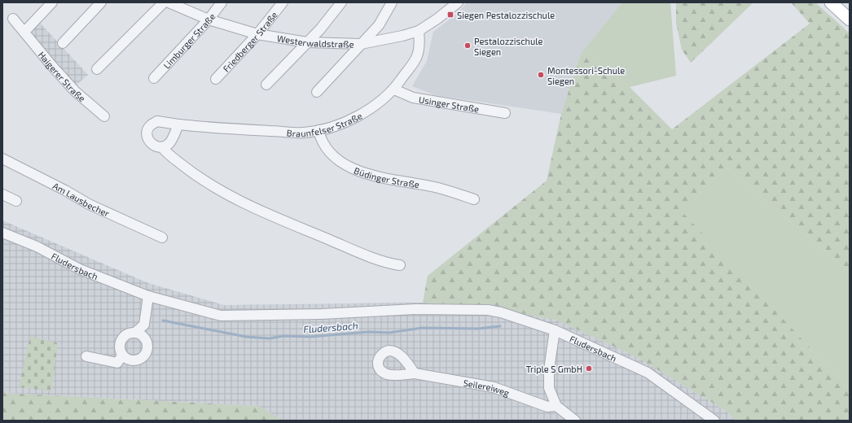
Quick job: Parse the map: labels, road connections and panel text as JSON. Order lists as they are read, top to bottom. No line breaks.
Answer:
{"streets":{"street":["Westerwaldstraße","Limburger Straße","Friedberger Straße","Haigerer Straße","Usinger Straße","Braunfelser Straße","Büdinger Straße","Am Lausbecher","Fludersbach","Seilereiweg"]},"crossings":[["Westerwaldstraße","Limburger Straße"],["Westerwaldstraße","Friedberger Straße"],["Westerwaldstraße","Braunfelser Straße"],["Usinger Straße","Braunfelser Straße"],["Braunfelser Straße","Büdinger Straße"]],"water":["Fludersbach"],"places":{"transit":["Siegen Pestalozzischule"],"other":["Pestalozzischule Siegen","Montessori-Schule Siegen","Triple S GmbH"]}}
